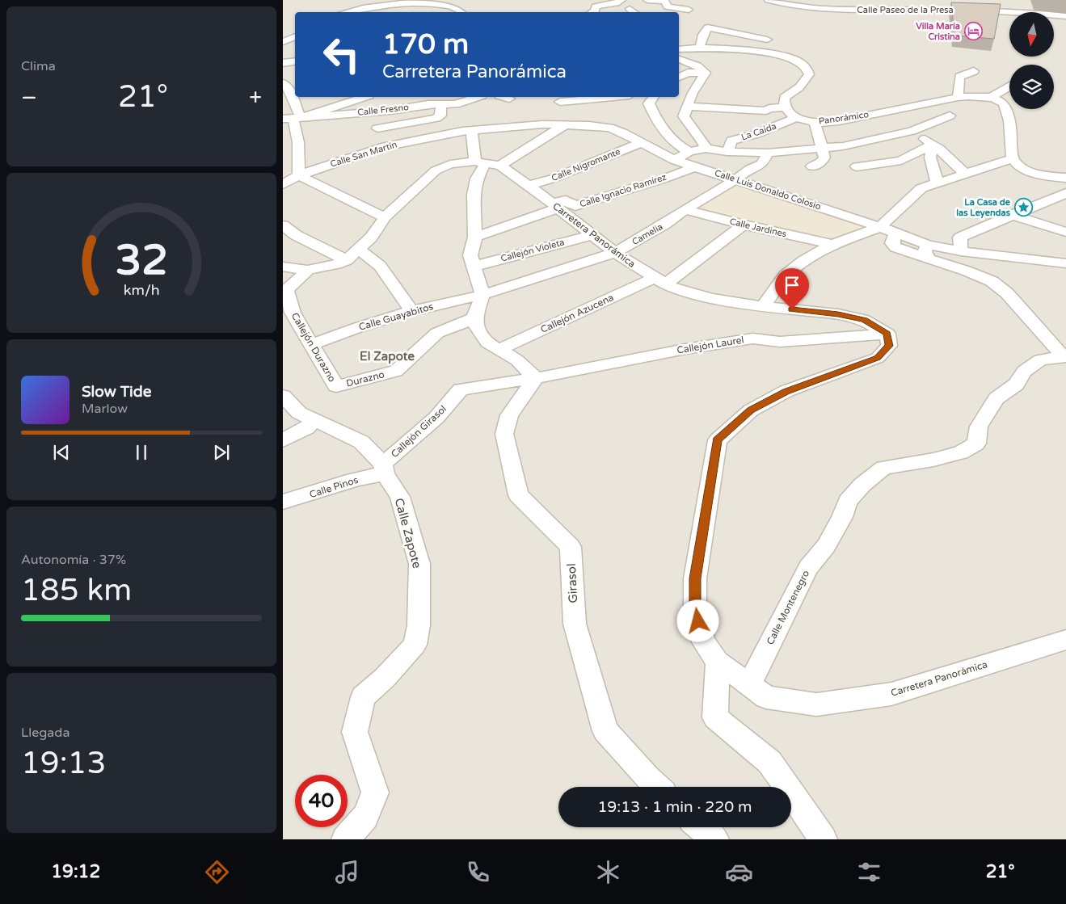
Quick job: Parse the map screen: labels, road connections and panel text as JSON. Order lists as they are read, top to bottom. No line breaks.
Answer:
{"streets":{"street":["Calle Paseo de la Presa","Calle Fresno","Panorámico","La Caida","Calle San Martín","Calle Nigromante","Calle Luis Donaldo Colosio","Calle Ignacio Ramírez","Calle Jardines","Camelia","Carretera Panorámica","Callejón Violeta","Callejón Azucena","Calle Guayabitos","Callejón Laurel","Callejón Durazno","Durazno","Callejón Girasol","Calle Pinos","Calle Zapote","Girasol","Calle Montenegro"]},"crossings":[["Panorámico","La Caida"],["Calle San Martín","Calle Luis Donaldo Colosio"],["Calle Nigromante","Calle Luis Donaldo Colosio"],["Calle Nigromante","Carretera Panorámica"],["Calle Luis Donaldo Colosio","Calle Ignacio Ramírez"],["Calle Luis Donaldo Colosio","Camelia"],["Calle Ignacio Ramírez","Carretera Panorámica"],["Calle Jardines","Camelia"],["Calle Jardines","Callejón Azucena"],["Camelia","Carretera Panorámica"],["Camelia","Calle Guayabitos"],["Carretera Panorámica","Callejón Violeta"],["Carretera Panorámica","Callejón Azucena"],["Carretera Panorámica","Callejón Laurel"],["Carretera Panorámica","Calle Montenegro"],["Calle Guayabitos","Callejón Durazno"],["Callejón Laurel","Callejón Girasol"],["Callejón Laurel","Girasol"],["Callejón Durazno","Durazno"],["Callejón Girasol","Calle Pinos"],["Callejón Girasol","Calle Zapote"],["Callejón Girasol","Girasol"],["Calle Pinos","Calle Zapote"]],"districts":["El Zapote"],"places":{"hotel":["Villa María Cristina"],"place":["La Casa de las Leyendas"]},"north":"bottom","page":{"tile":["Clima",["Autonomía · 37%","185 km"],["Llegada","19:13"]],"turn":["170 m","Carretera Panorámica"],"heat":["−","21°","+"],"song":["Slow Tide","Marlow"],"limit":"40","trip":"19:13 · 1 min · 220 m","tabs":["19:12","21°"],"gauge":["32","km/h"]}}
